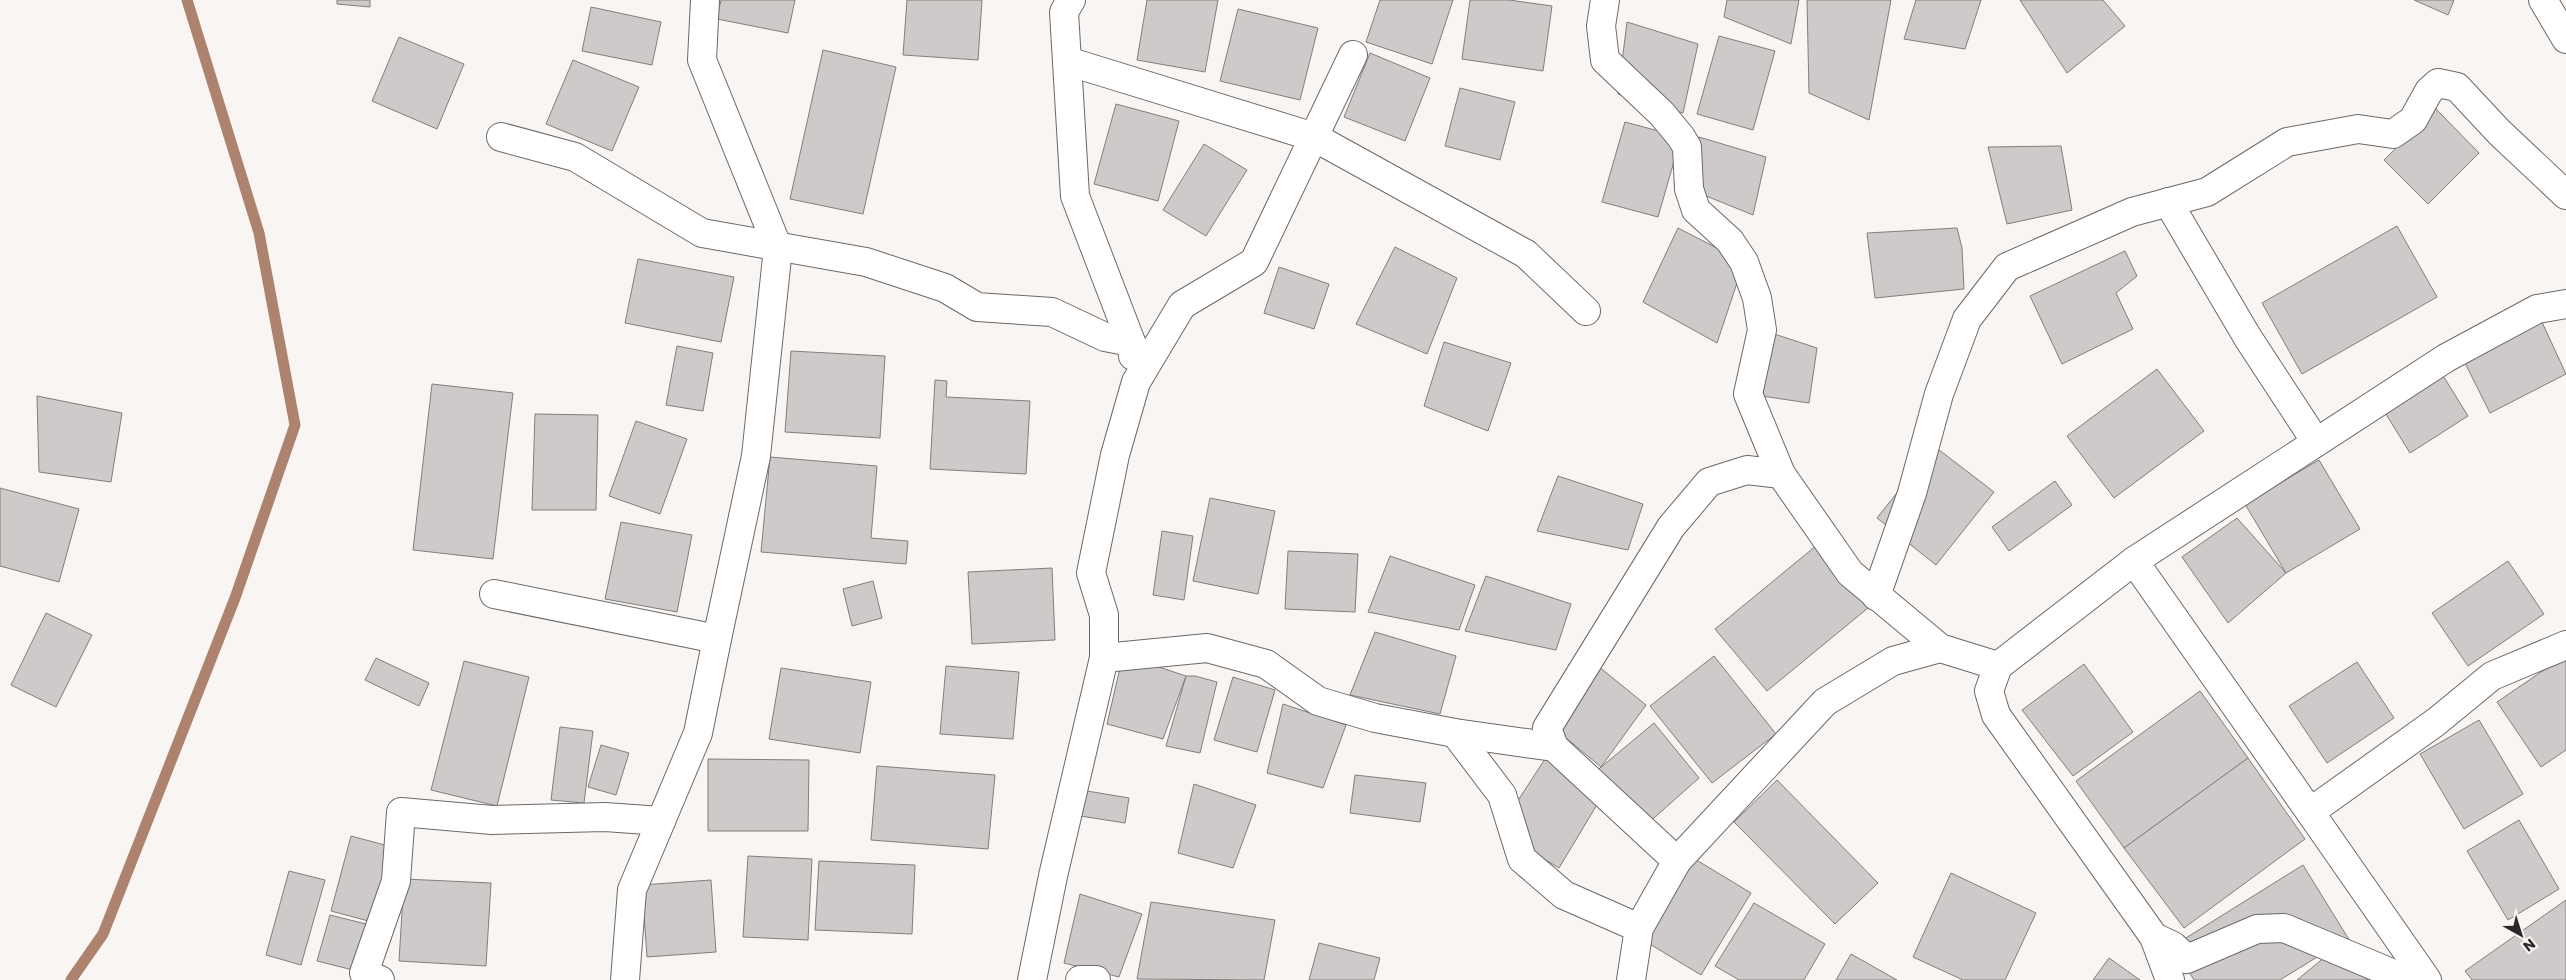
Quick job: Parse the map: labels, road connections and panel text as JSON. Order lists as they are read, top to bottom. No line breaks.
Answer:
{"north":"bottom right"}
